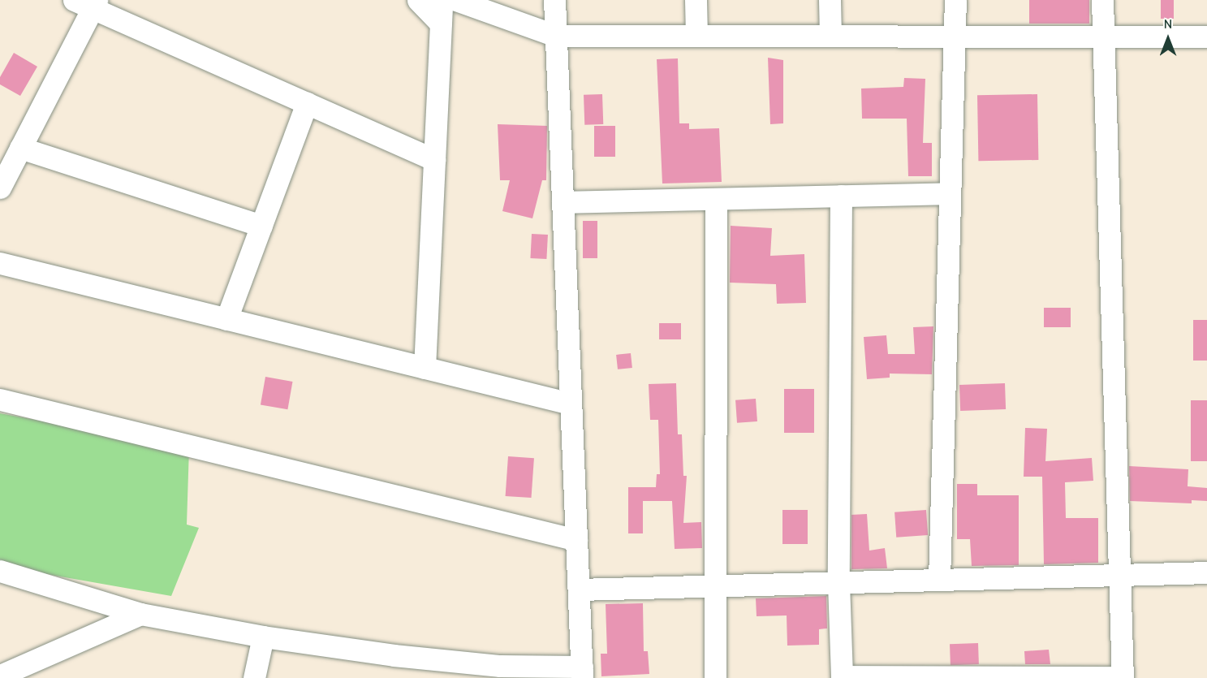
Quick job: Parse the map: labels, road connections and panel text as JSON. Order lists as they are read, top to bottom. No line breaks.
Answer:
{"north":"top"}
